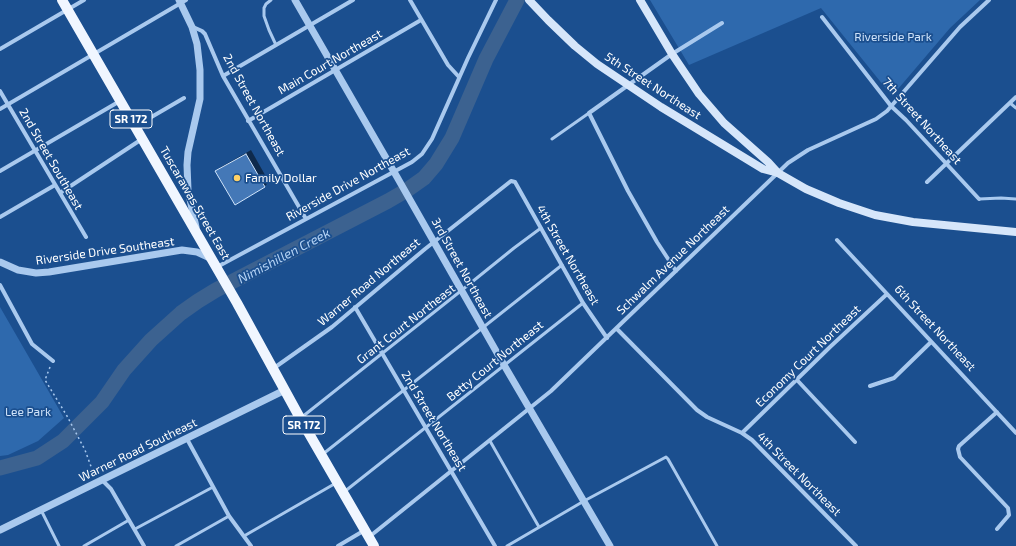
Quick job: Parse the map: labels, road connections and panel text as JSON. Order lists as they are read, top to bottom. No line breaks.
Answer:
{"streets":{"main road":["5th Street Northeast","SR 172","Tuscarawas Street East"],"street":["Main Court Northeast","2nd Street Northeast","7th Street Northeast","2nd Street Southeast","Riverside Drive Northeast","Riverside Drive Southeast","4th Street Northeast","Schwalm Avenue Northeast","3rd Street Northeast","Warner Road Northeast","6th Street Northeast","Economy Court Northeast","Warner Road Southeast"],"lane":["Grant Court Northeast","Betty Court Northeast"]},"crossings":[["Main Court Northeast","2nd Street Northeast"],["Main Court Northeast","3rd Street Northeast"],["5th Street Northeast","Schwalm Avenue Northeast"],["2nd Street Northeast","Riverside Drive Northeast"],["2nd Street Northeast","Tuscarawas Street East"],["2nd Street Northeast","Schwalm Avenue Northeast"],["2nd Street Northeast","Warner Road Northeast"],["2nd Street Northeast","Grant Court Northeast"],["2nd Street Northeast","Betty Court Northeast"],["7th Street Northeast","Schwalm Avenue Northeast"],["Riverside Drive Northeast","Tuscarawas Street East"],["Riverside Drive Northeast","Riverside Drive Southeast"],["Riverside Drive Northeast","3rd Street Northeast"],["Tuscarawas Street East","Riverside Drive Southeast"],["Tuscarawas Street East","Schwalm Avenue Northeast"],["Tuscarawas Street East","Warner Road Northeast"],["Tuscarawas Street East","Grant Court Northeast"],["Tuscarawas Street East","Betty Court Northeast"],["Tuscarawas Street East","Warner Road Southeast"],["4th Street Northeast","Schwalm Avenue Northeast"],["4th Street Northeast","Warner Road Northeast"],["4th Street Northeast","Grant Court Northeast"],["4th Street Northeast","Economy Court Northeast"],["4th Street Northeast","Betty Court Northeast"],["Schwalm Avenue Northeast","3rd Street Northeast"],["3rd Street Northeast","Warner Road Northeast"],["3rd Street Northeast","Grant Court Northeast"],["3rd Street Northeast","Betty Court Northeast"],["6th Street Northeast","Economy Court Northeast"]],"water":["Nimishillen Creek"],"parks":["Riverside Park","Lee Park"],"places":["Family Dollar"]}
